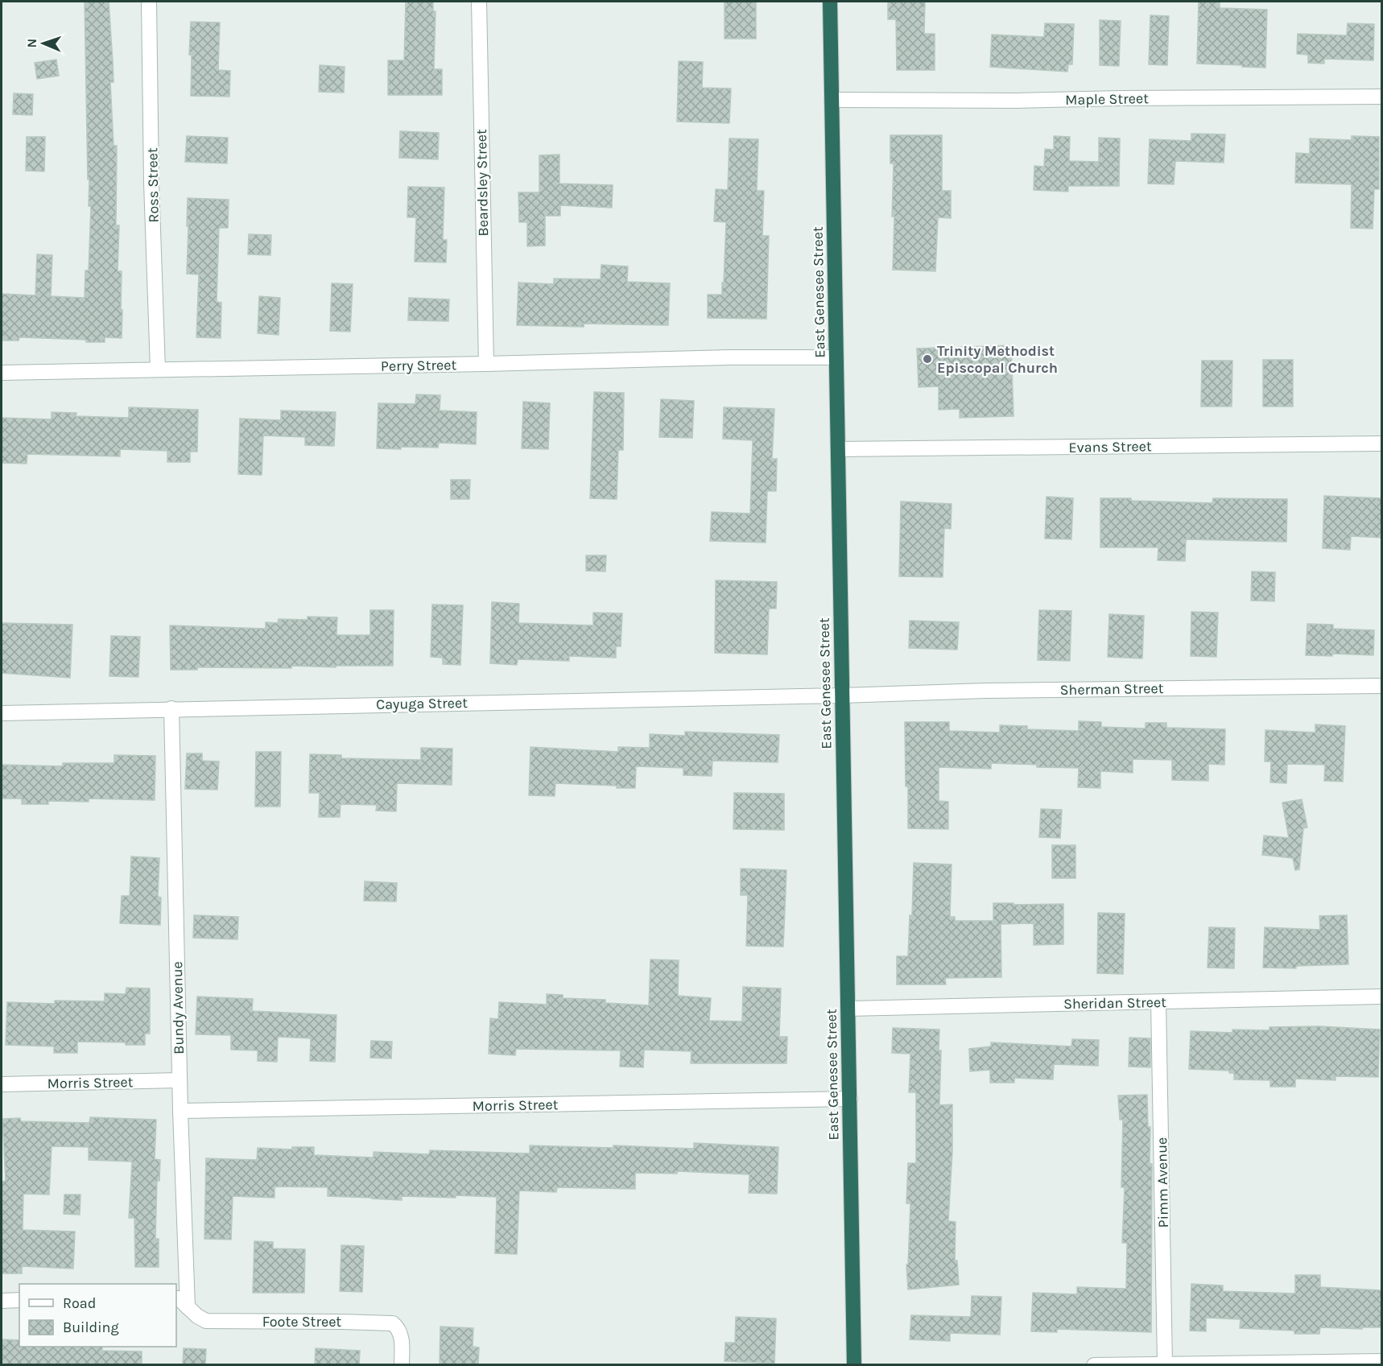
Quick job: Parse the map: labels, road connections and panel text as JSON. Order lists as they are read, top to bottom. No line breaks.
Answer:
{"streets":{"highway":["East Genesee Street"],"street":["Maple Street","Beardsley Street","Ross Street","Perry Street","Evans Street","Sherman Street","Cayuga Street","Sheridan Street","Bundy Avenue","Morris Street","Pimm Avenue","Foote Street"]},"crossings":[["Maple Street","East Genesee Street"],["Beardsley Street","Perry Street"],["Ross Street","Perry Street"],["East Genesee Street","Perry Street"],["East Genesee Street","Evans Street"],["East Genesee Street","Sherman Street"],["East Genesee Street","Cayuga Street"],["East Genesee Street","Sheridan Street"],["East Genesee Street","Morris Street"],["Sherman Street","Cayuga Street"],["Cayuga Street","Bundy Avenue"],["Sheridan Street","Pimm Avenue"],["Bundy Avenue","Morris Street"],["Bundy Avenue","Foote Street"]],"places":["Trinity Methodist Episcopal Church"],"legend":["Road","Building"],"north":"left"}
